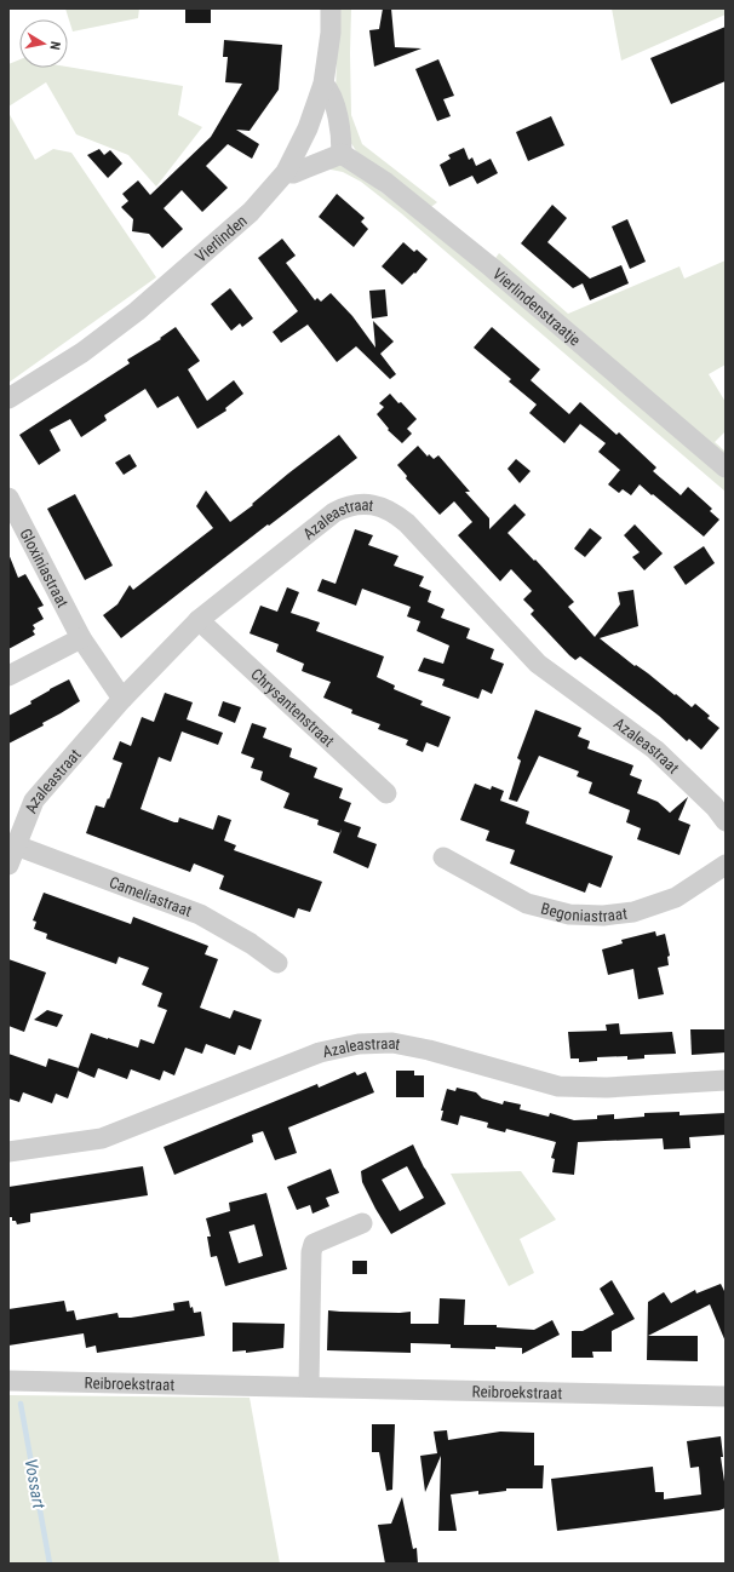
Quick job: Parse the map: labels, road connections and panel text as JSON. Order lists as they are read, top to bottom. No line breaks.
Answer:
{"streets":{"street":["Vierlinden","Vierlindenstraatje","Azaleastraat","Gloxiniastraat","Chrysantenstraat","Cameliastraat","Begoniastraat","Reibroekstraat"]},"crossings":[["Azaleastraat","Gloxiniastraat"],["Azaleastraat","Chrysantenstraat"],["Azaleastraat","Cameliastraat"]],"water":["Vossart"],"north":"right"}
